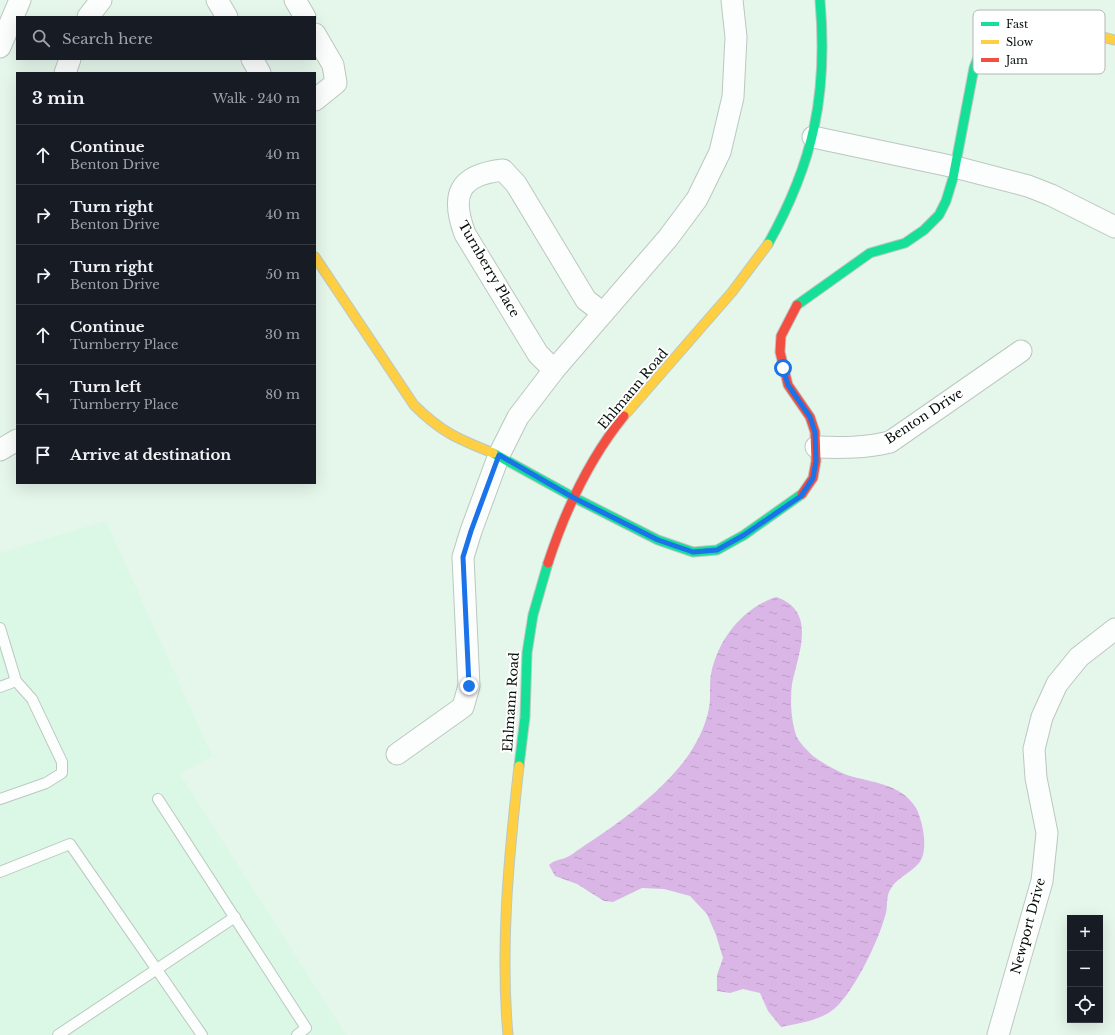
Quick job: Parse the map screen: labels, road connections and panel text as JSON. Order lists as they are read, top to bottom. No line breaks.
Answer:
{"streets":{"street":["Turnberry Place","Ehlmann Road","Benton Drive","Newport Drive"]},"legend":["Fast","Slow","Jam"],"page":{"search":"Search here","heading":["3 min","Walk · 240 m"],"list":[["Continue","Benton Drive","40 m"],["Turn right","Benton Drive","40 m"],["Turn right","Benton Drive","50 m"],["Continue","Turnberry Place","30 m"],["Turn left","Turnberry Place","80 m"],"Arrive at destination"],"map_buttons":["+","−"]}}
